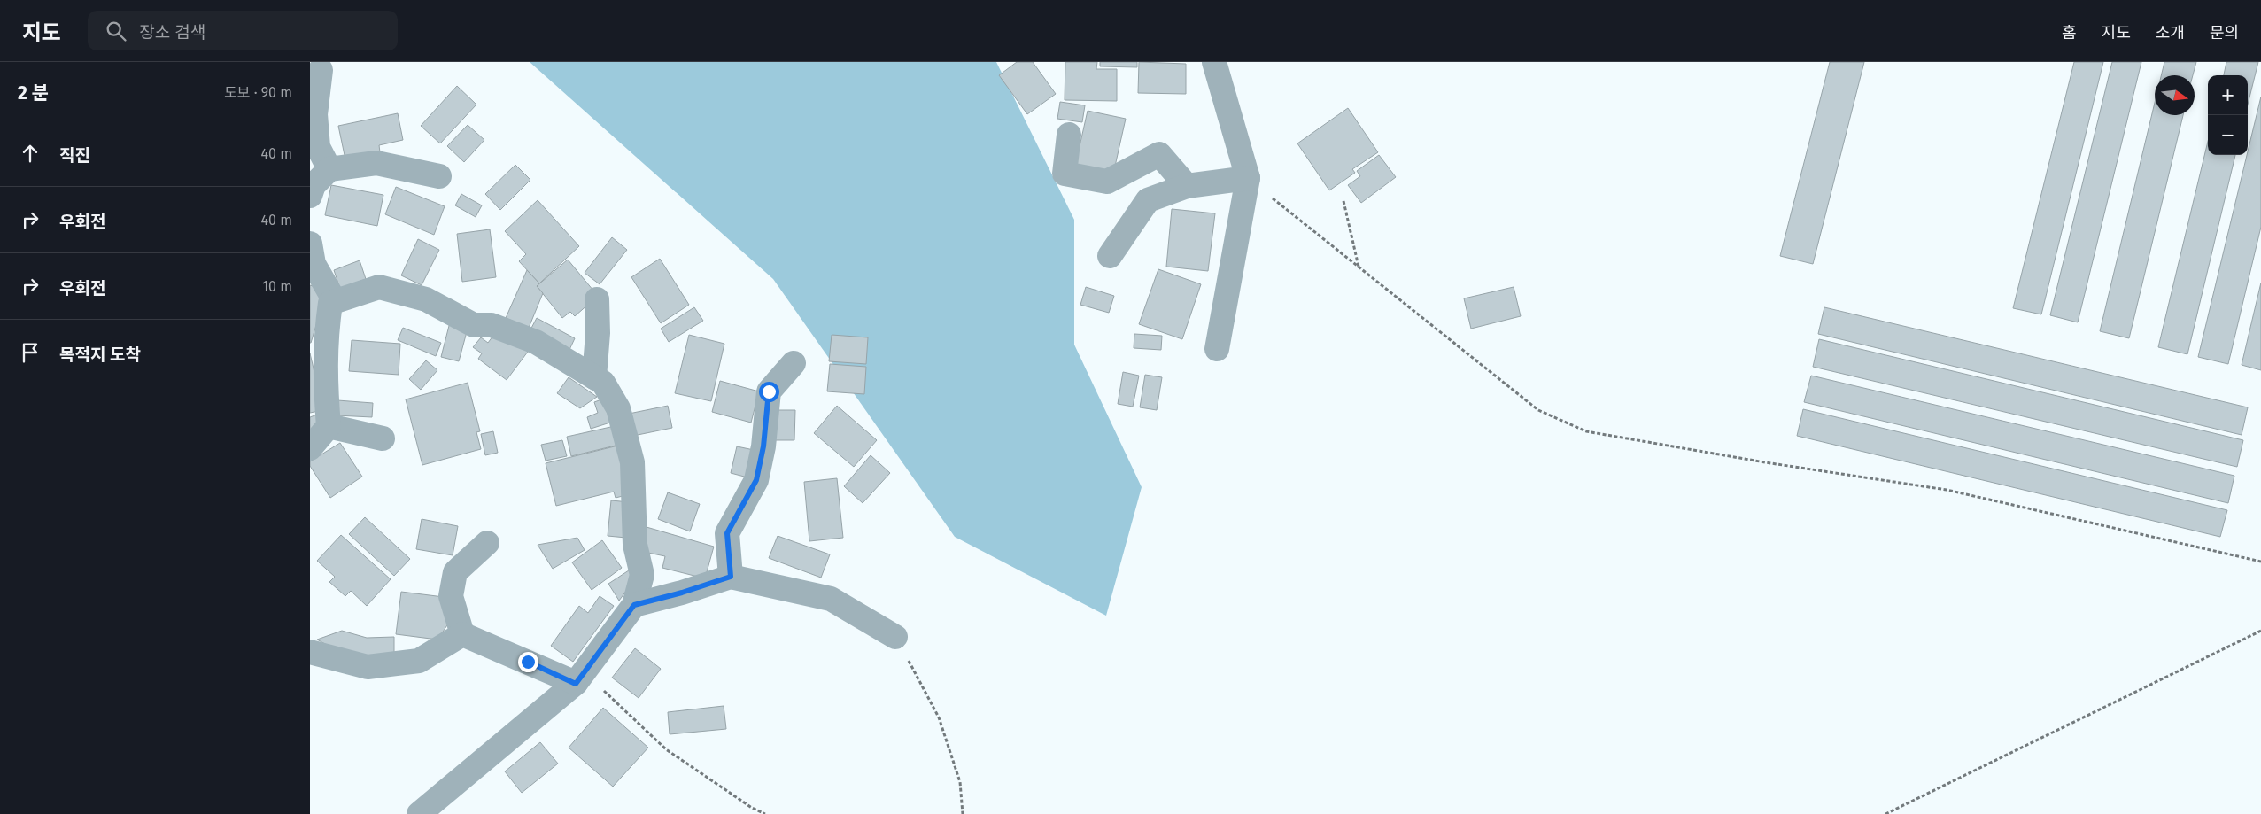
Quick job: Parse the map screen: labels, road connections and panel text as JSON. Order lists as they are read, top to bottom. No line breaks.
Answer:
{"north":"right","page":{"header":"지도","search":"장소 검색","nav":["홈","지도","소개","문의"],"heading":["2 분","도보 · 90 m"],"map_buttons":["+","−"],"list":[["직진","40 m"],["우회전","40 m"],["우회전","10 m"],"목적지 도착"]}}
